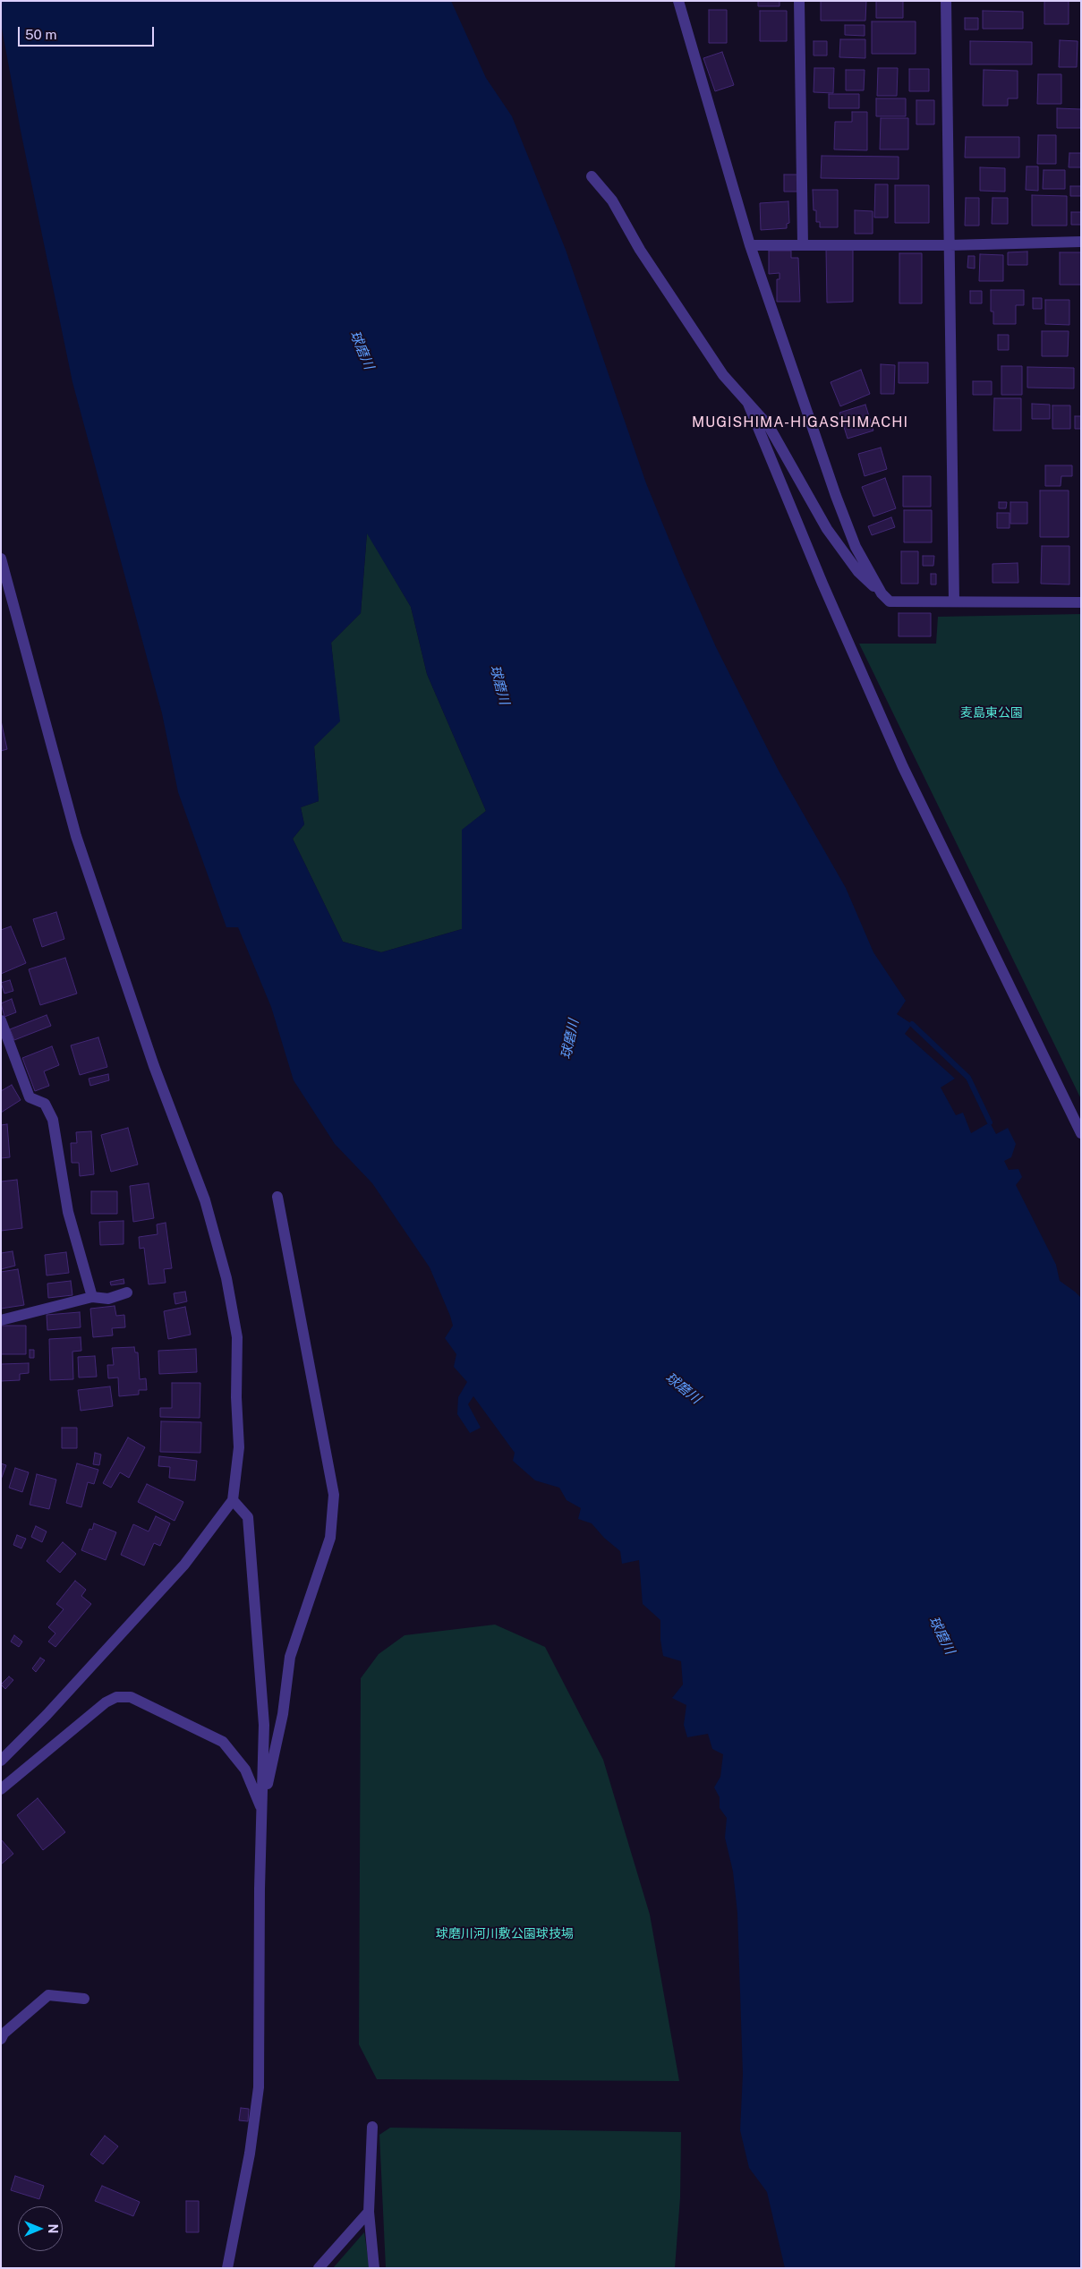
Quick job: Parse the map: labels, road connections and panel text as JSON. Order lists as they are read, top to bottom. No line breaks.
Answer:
{"districts":["MUGISHIMA-HIGASHIMACHI"],"water":["球磨川"],"parks":["麦島東公園","球磨川河川敷公園球技場"],"scale_bar":"50 m","north":"right"}
